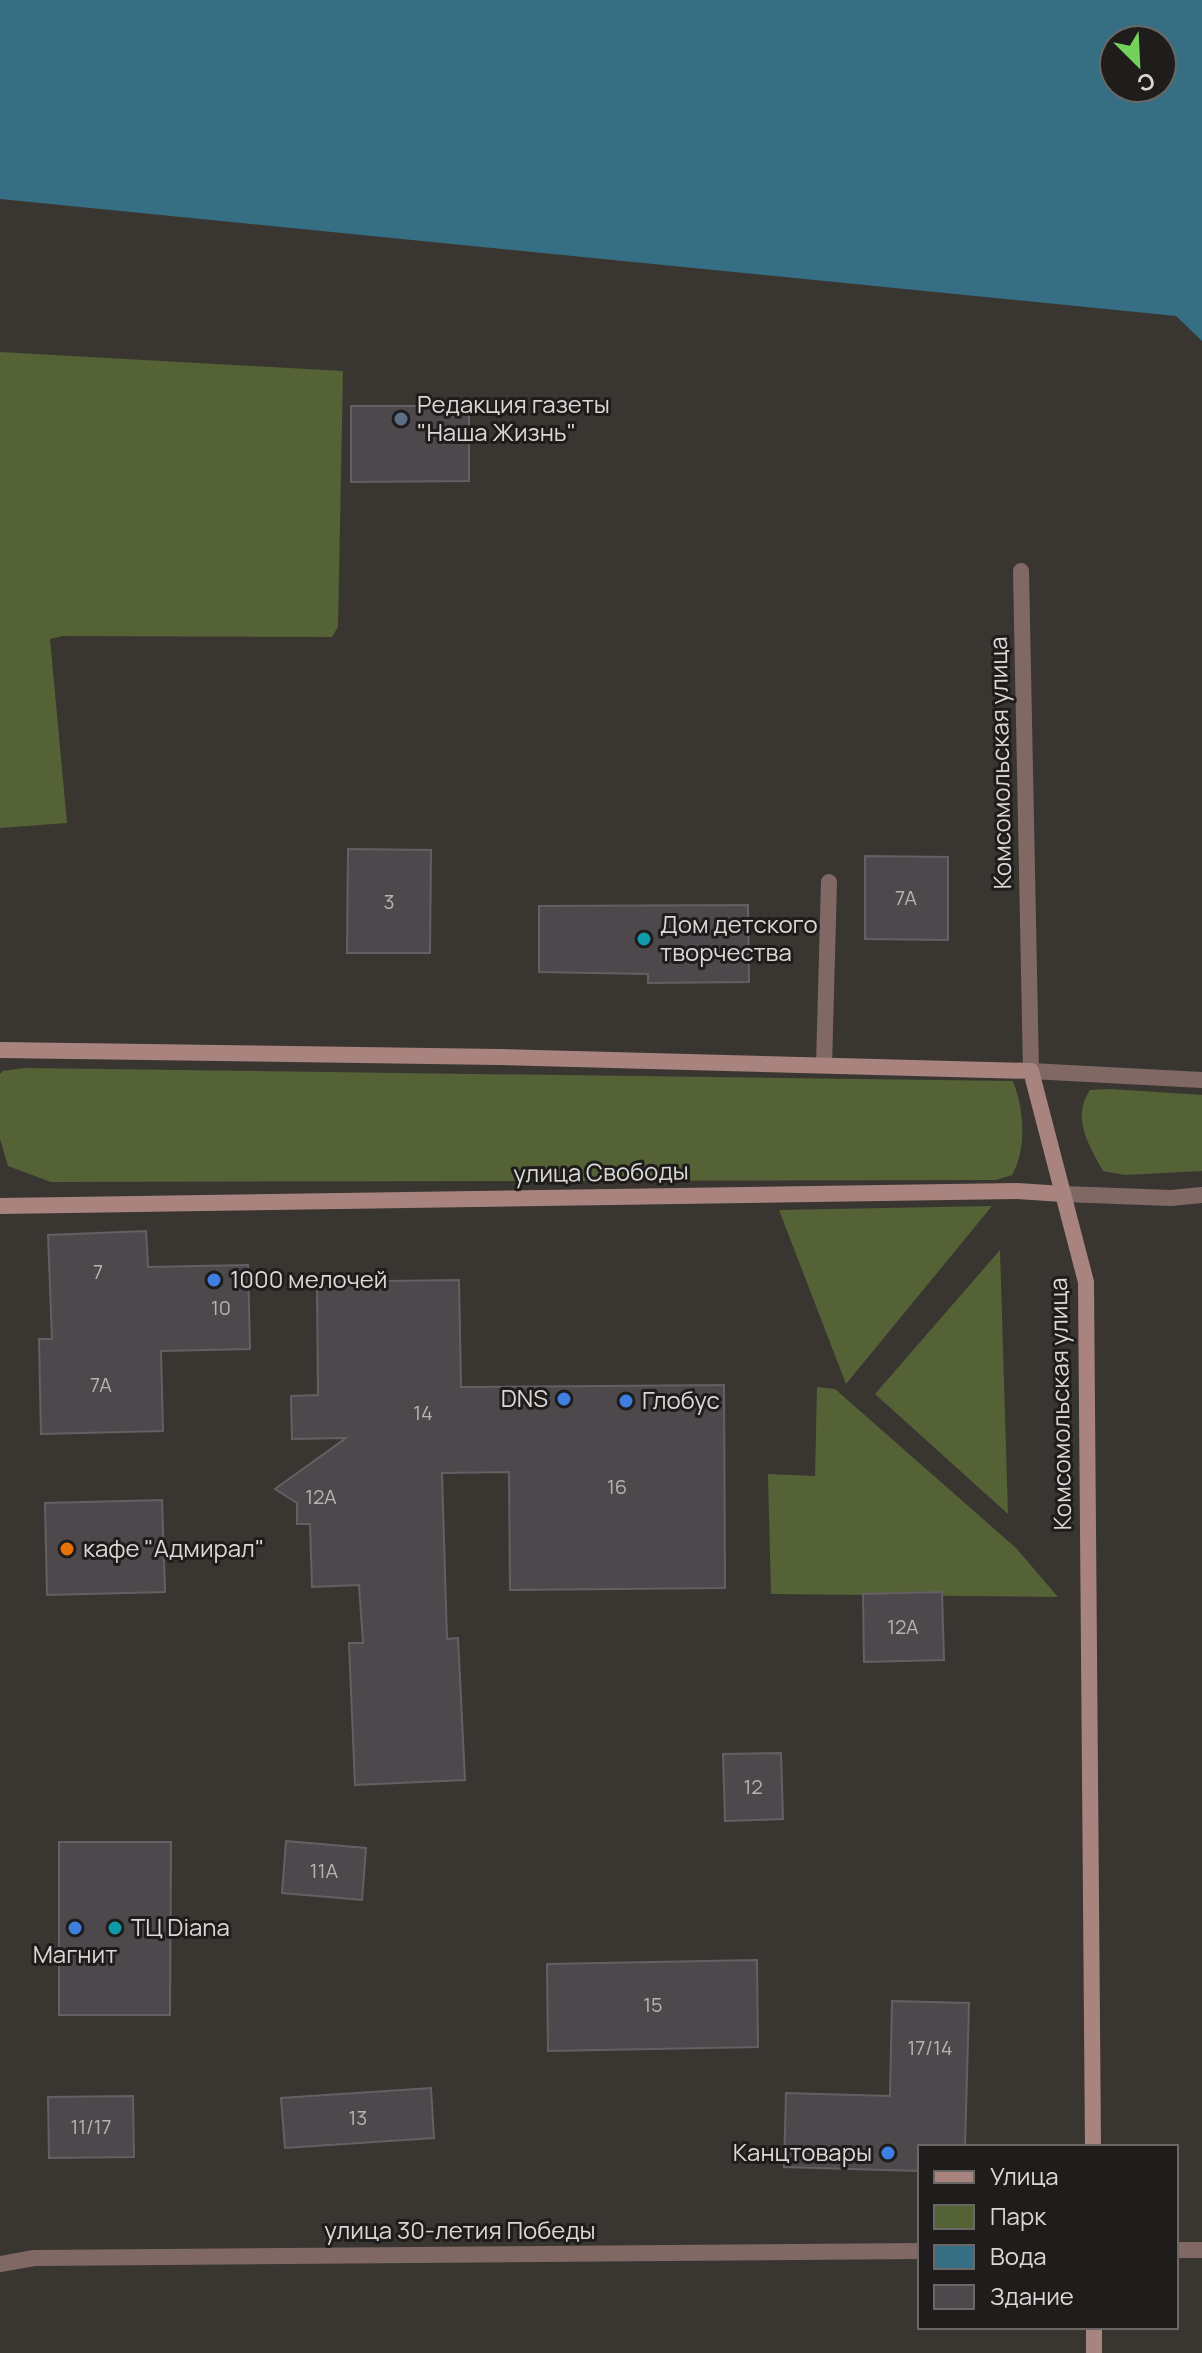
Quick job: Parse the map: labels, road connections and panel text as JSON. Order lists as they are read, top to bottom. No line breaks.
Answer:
{"streets":{"main road":["Комсомольская улица","улица Свободы"],"street":["улица 30-летия Победы"]},"crossings":[["Комсомольская улица","улица Свободы"]],"places":["Редакция газеты \"Наша Жизнь\"","Дом детского творчества","1000 мелочей","DNS","Глобус","кафе \"Адмирал\"","Магнит","ТЦ Diana","Канцтовары"],"house_numbers":["7А","3","7","10","7А","14","16","12А","12А","12","11А","15","17/14","13","11/17"],"legend":["Улица","Парк","Вода","Здание"],"north":"bottom right"}
